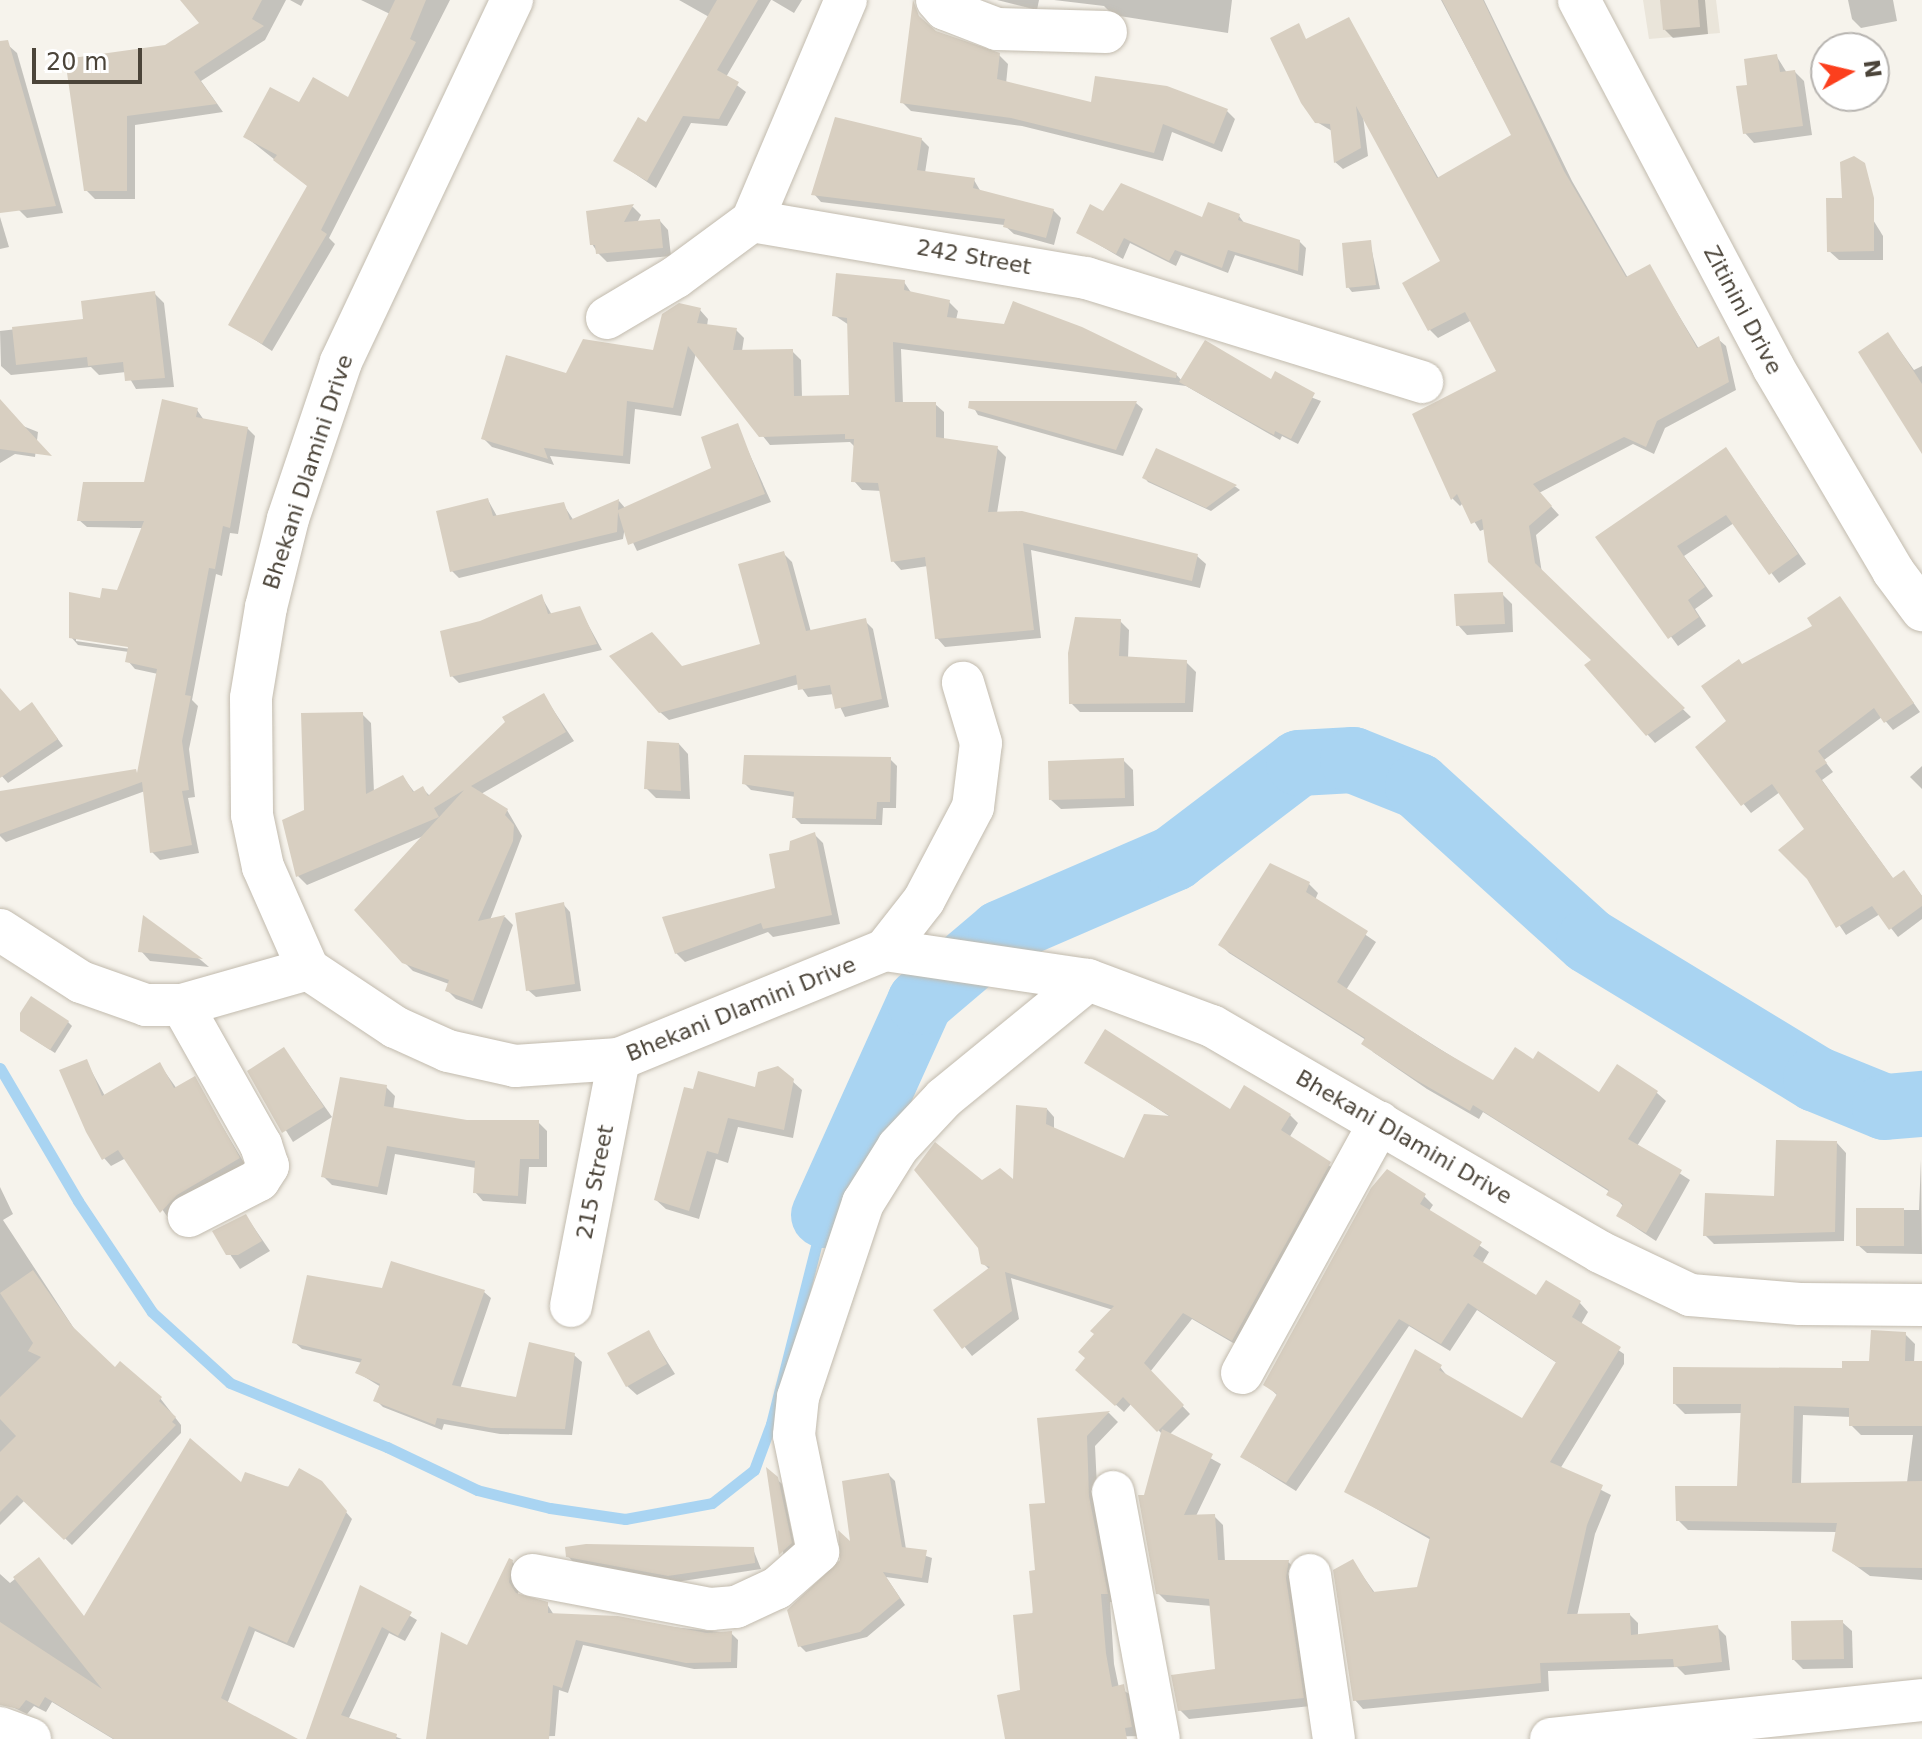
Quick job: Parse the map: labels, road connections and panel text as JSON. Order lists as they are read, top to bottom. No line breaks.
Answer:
{"streets":{"street":["242 Street","Zitinini Drive","Bhekani Dlamini Drive","215 Street"]},"crossings":[["Bhekani Dlamini Drive","215 Street"]],"scale_bar":"20 m","north":"right"}
